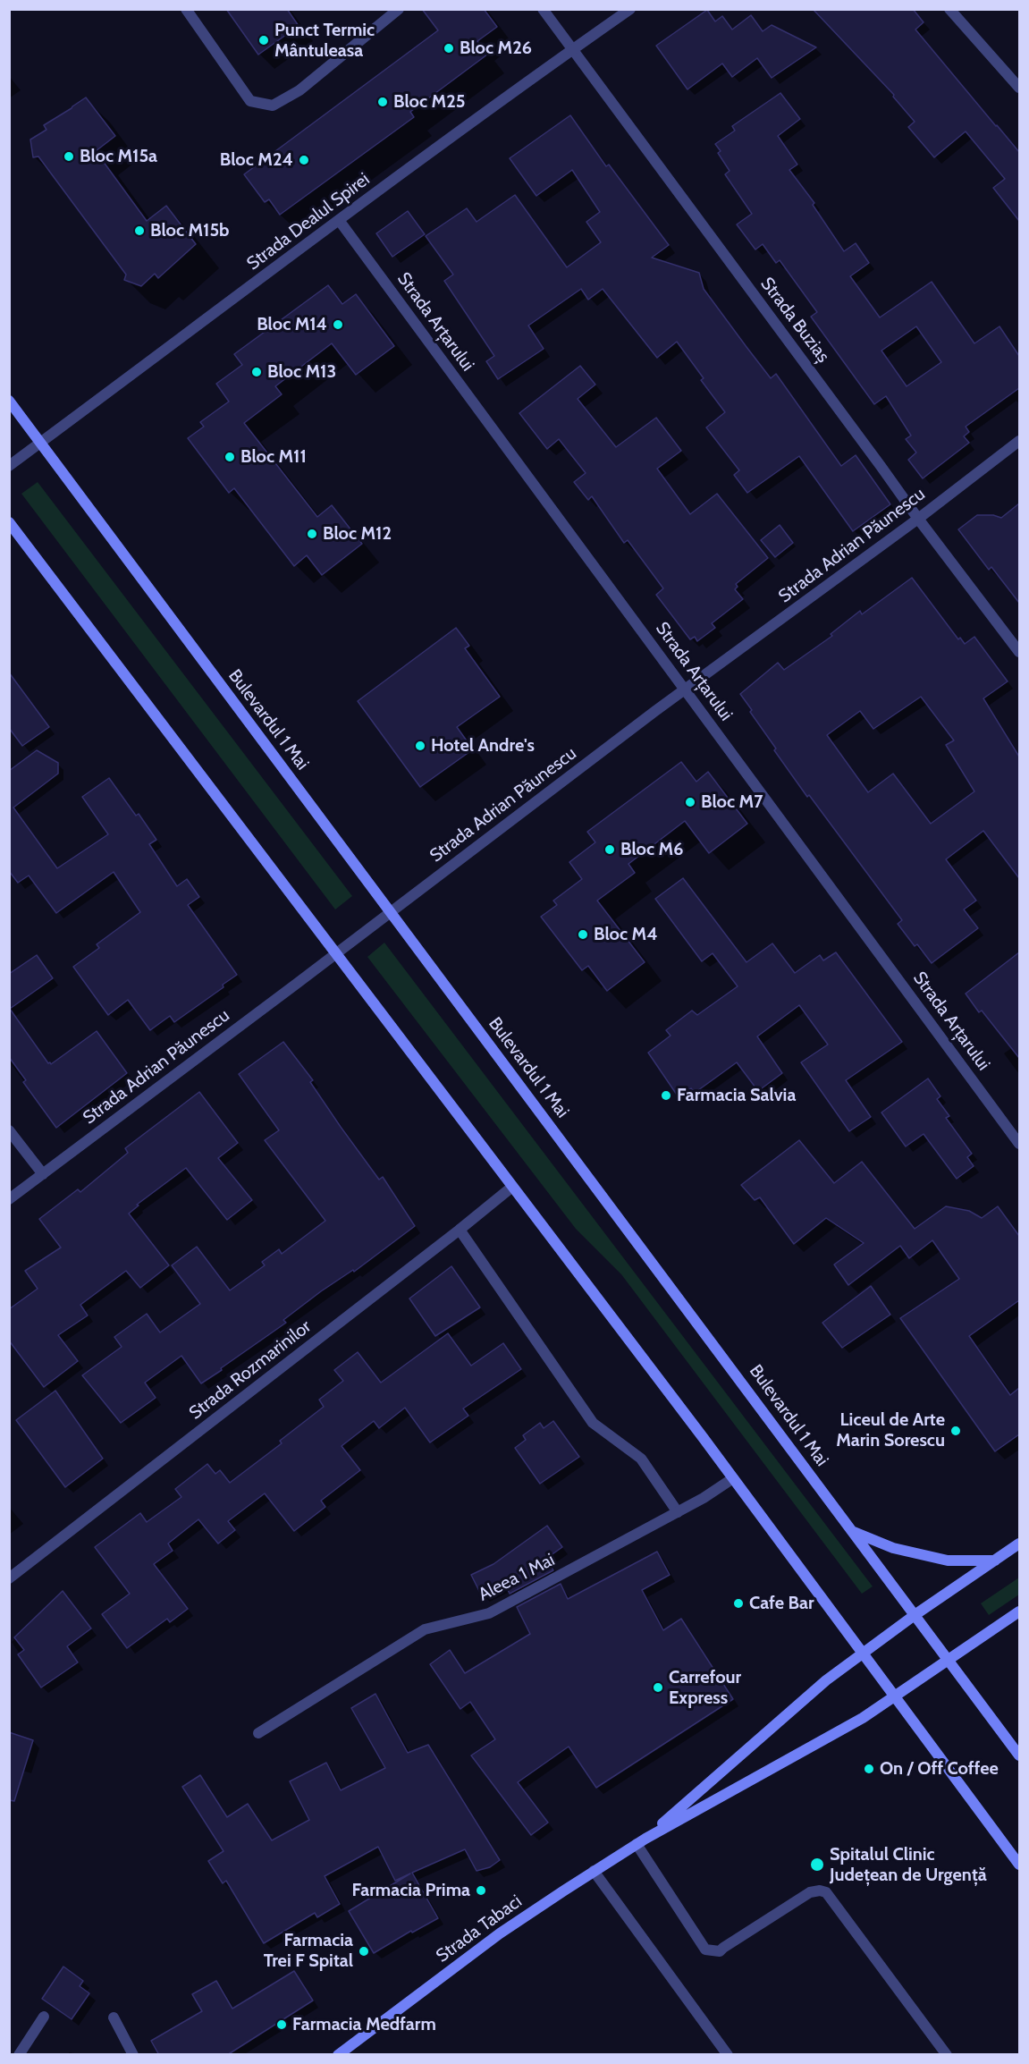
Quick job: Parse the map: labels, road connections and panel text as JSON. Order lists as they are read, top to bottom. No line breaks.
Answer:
{"streets":{"main road":["Bulevardul 1 Mai","Strada Tabaci"],"street":["Strada Dealul Spirei","Strada Buziaș","Strada Arțarului","Strada Adrian Păunescu","Strada Rozmarinilor","Aleea 1 Mai"]},"crossings":[["Strada Dealul Spirei","Strada Buziaș"],["Strada Dealul Spirei","Strada Arțarului"],["Strada Dealul Spirei","Bulevardul 1 Mai"],["Strada Buziaș","Strada Adrian Păunescu"],["Strada Arțarului","Strada Adrian Păunescu"],["Strada Adrian Păunescu","Bulevardul 1 Mai"],["Bulevardul 1 Mai","Strada Tabaci"]],"places":["Punct Termic Mântuleasa","Bloc M26","Bloc M25","Bloc M15a","Bloc M24","Bloc M15b","Bloc M14","Bloc M13","Bloc M11","Bloc M12","Hotel Andre's","Bloc M7","Bloc M6","Bloc M4","Farmacia Salvia","Liceul de Arte Marin Sorescu","Cafe Bar","Carrefour Express","On / Off Coffee","Spitalul Clinic Județean de Urgență","Farmacia Prima","Farmacia Trei F Spital","Farmacia Medfarm"]}
